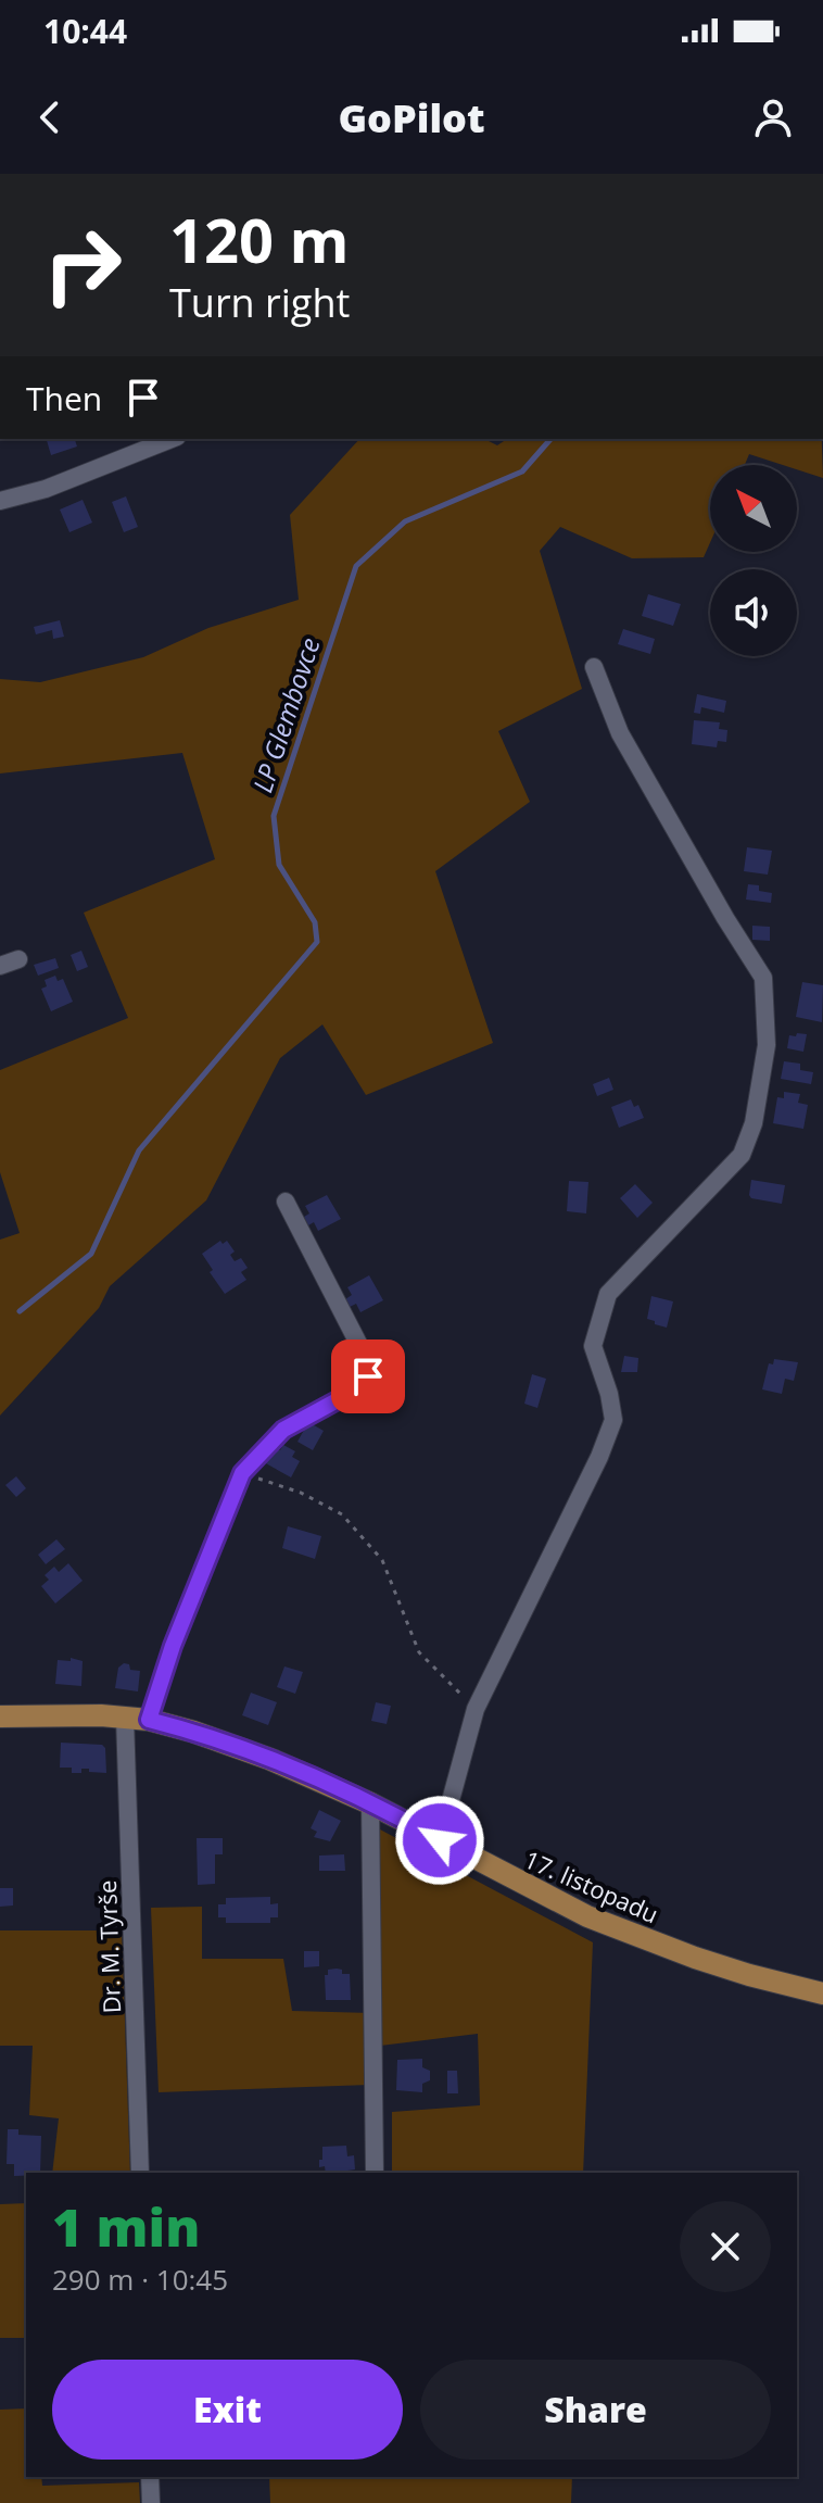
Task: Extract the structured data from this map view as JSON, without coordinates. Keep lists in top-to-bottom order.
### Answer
{
  "streets": {
    "main road": ["17. listopadu"],
    "street": ["Dr. M. Tyrše"]
  },
  "crossings": [
    ["17. listopadu", "Dr. M. Tyrše"]
  ],
  "water": ["LP Glembovce"],
  "north": "top left",
  "page": {
    "status": "10:44",
    "header": "GoPilot",
    "turn": ["120 m", "Turn right"],
    "then": "Then",
    "heading": ["1 min", "290 m · 10:45"],
    "buttons": ["Exit", "Share"]
  }
}
